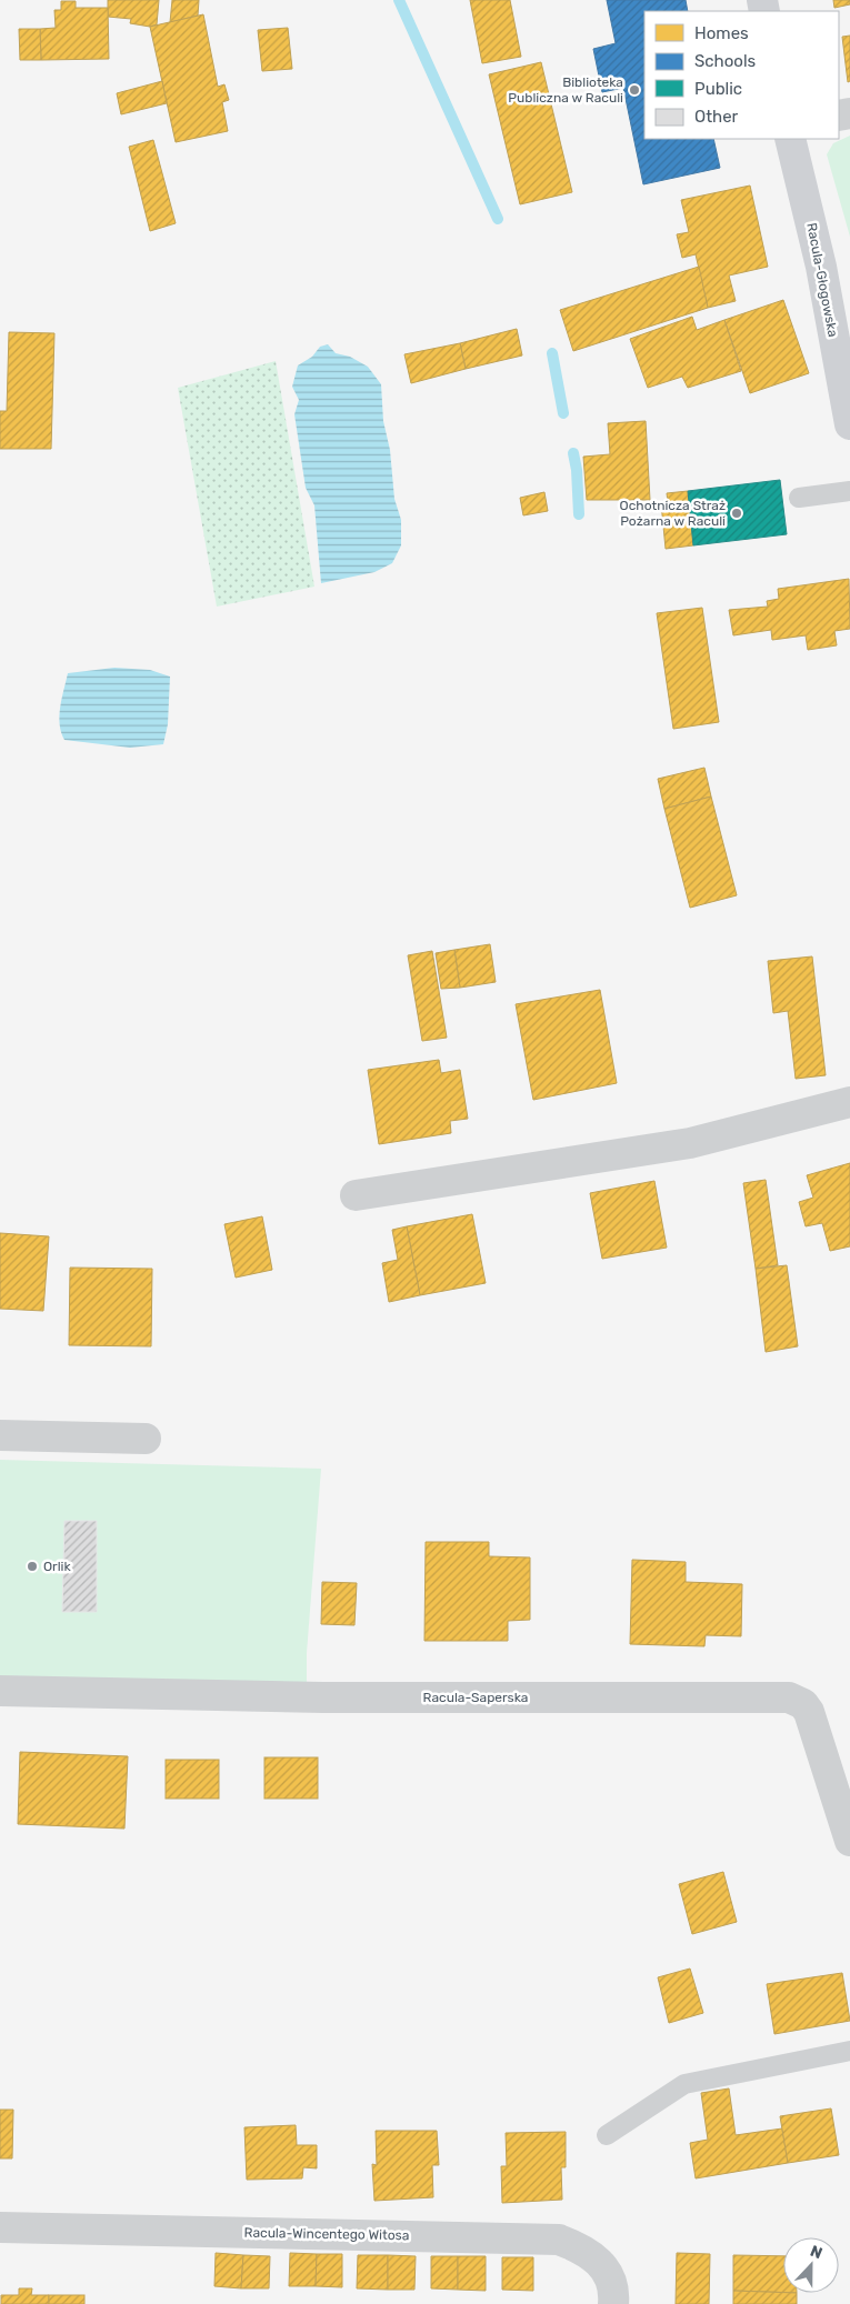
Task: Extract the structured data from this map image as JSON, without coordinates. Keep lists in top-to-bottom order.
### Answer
{
  "streets": {
    "street": ["Racula-Głogowska", "Racula-Saperska", "Racula-Wincentego Witosa"]
  },
  "places": ["Biblioteka Publiczna w Raculi", "Ochotnicza Straż Pożarna w Raculi", "Orlik"],
  "legend": [
    "Homes",
    "Schools",
    "Public",
    "Other"
  ],
  "north": "top"
}
